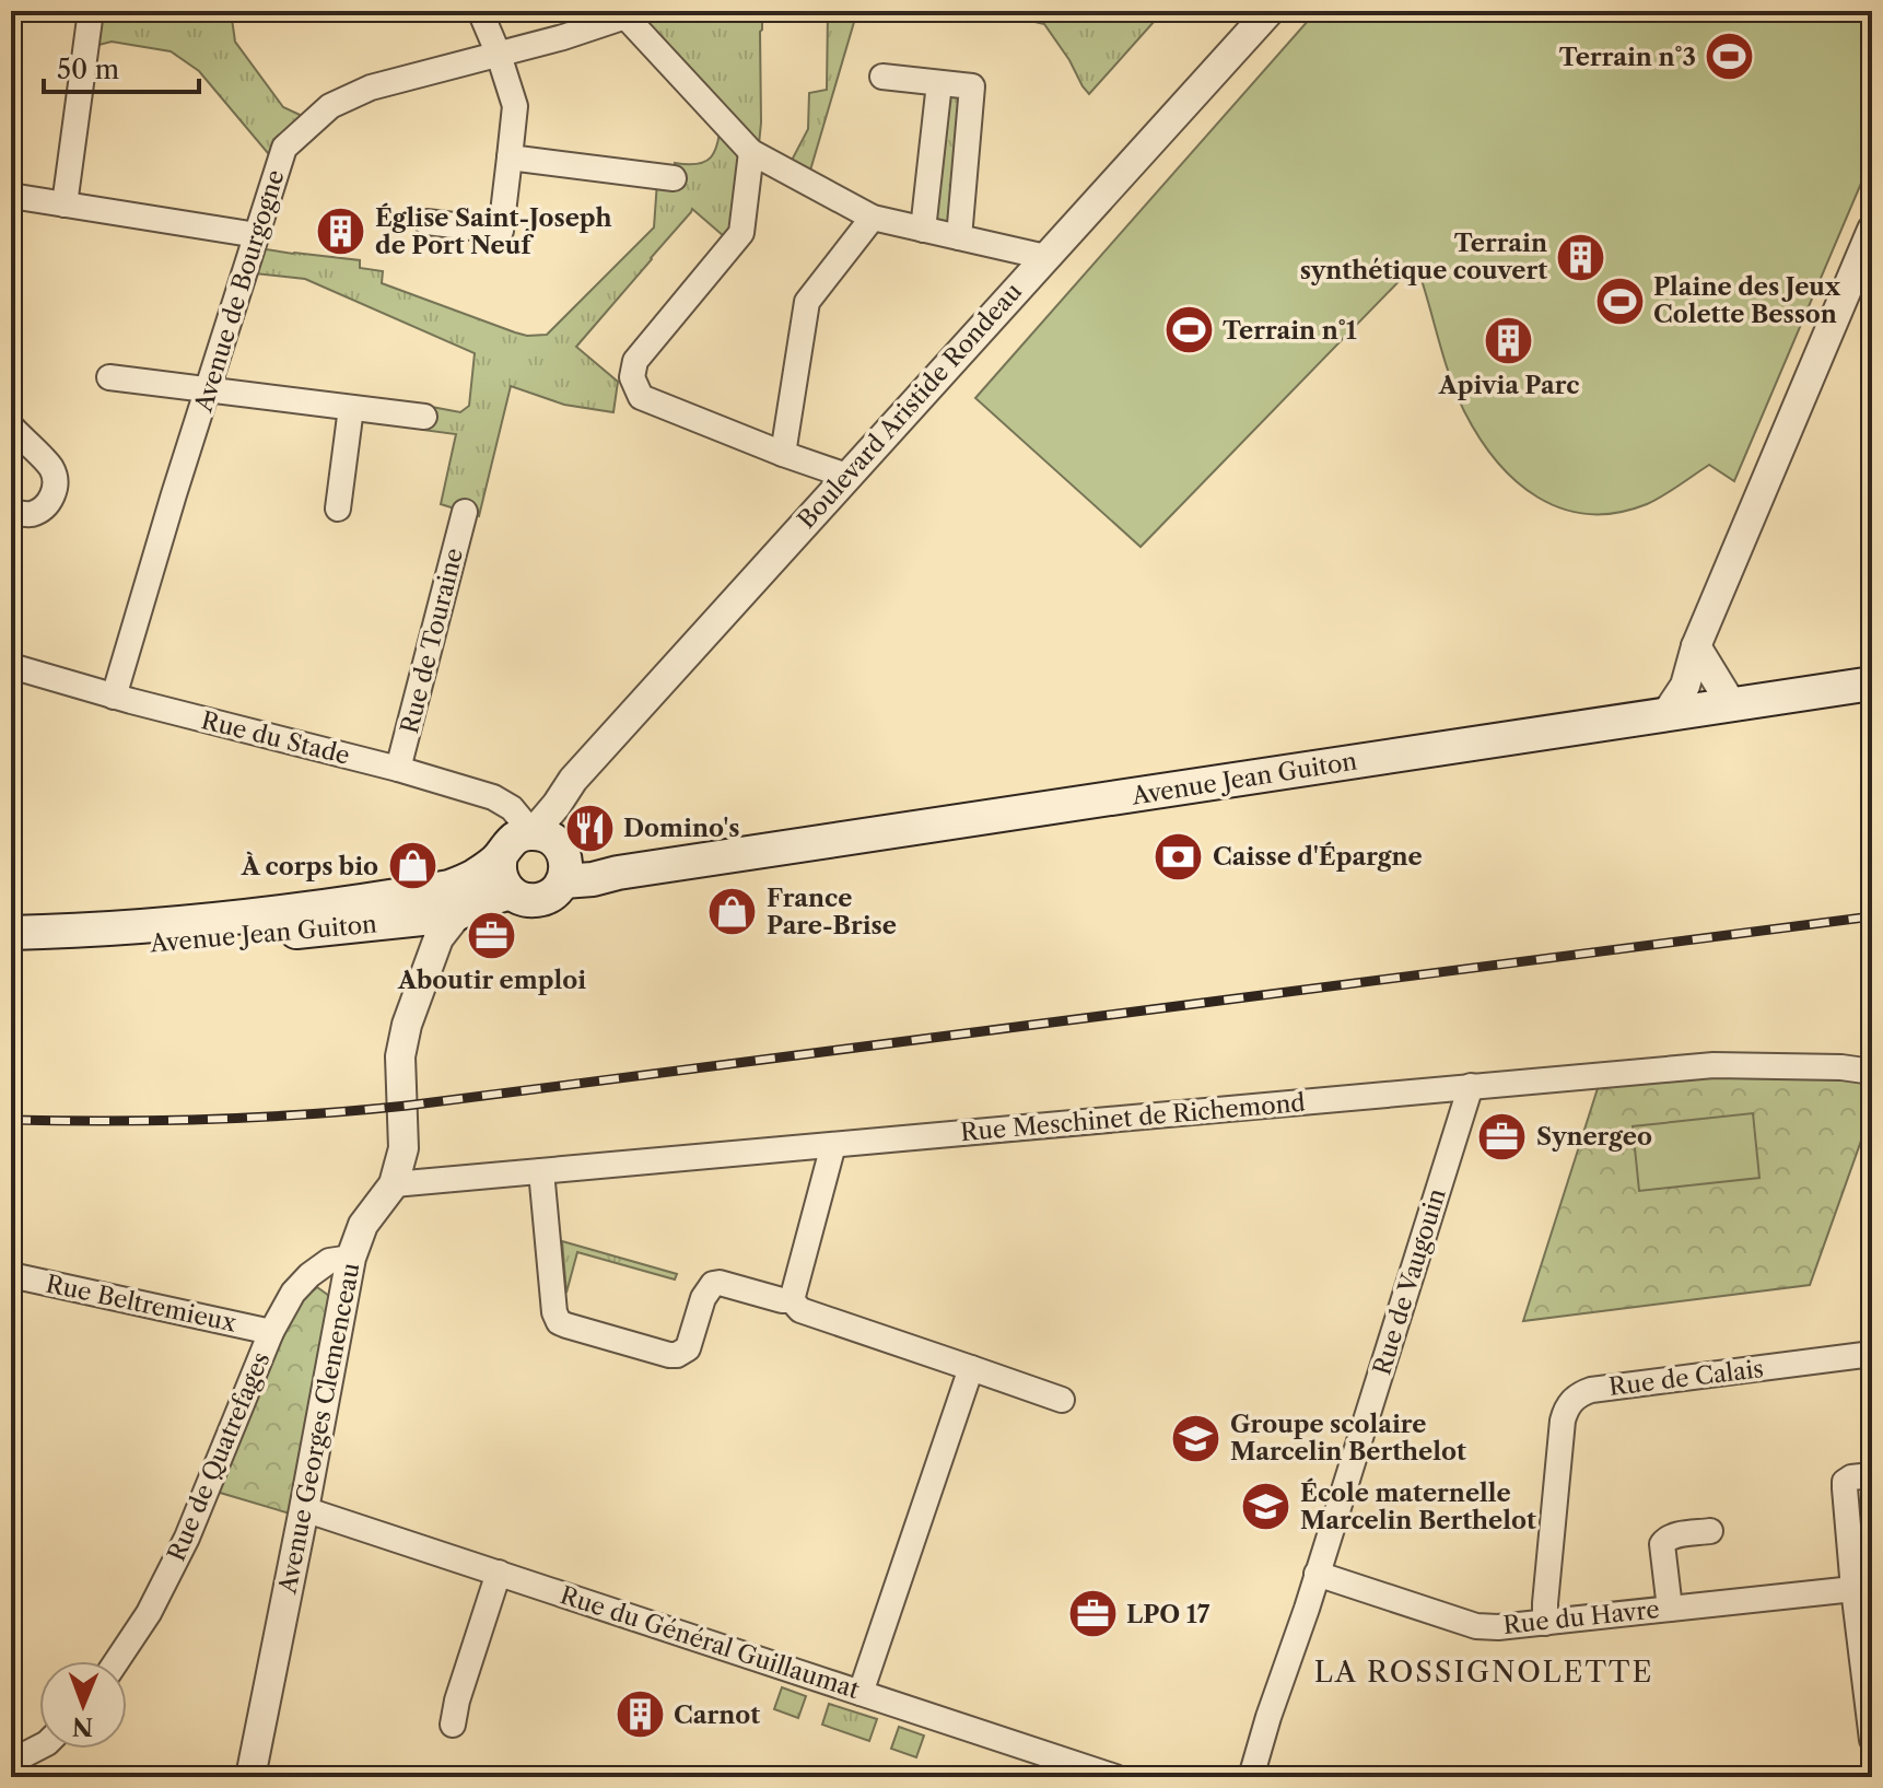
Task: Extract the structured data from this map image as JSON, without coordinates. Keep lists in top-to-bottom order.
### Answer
{
  "streets": {
    "main road": ["Avenue Jean Guiton"],
    "street": [
      "Avenue de Bourgogne",
      "Boulevard Aristide Rondeau",
      "Rue de Touraine",
      "Rue du Stade",
      "Rue Meschinet de Richemond",
      "Rue de Vaugouin",
      "Rue Beltremieux",
      "Rue de Calais",
      "Avenue Georges Clemenceau",
      "Rue de Quatrefages",
      "Rue du Havre",
      "Rue du Général Guillaumat"
    ]
  },
  "crossings": [
    ["Avenue de Bourgogne", "Rue du Stade"],
    ["Boulevard Aristide Rondeau", "Rue du Stade"],
    ["Boulevard Aristide Rondeau", "Avenue Jean Guiton"],
    ["Rue de Touraine", "Rue du Stade"],
    ["Rue du Stade", "Avenue Jean Guiton"],
    ["Avenue Jean Guiton", "Avenue Georges Clemenceau"],
    ["Rue Meschinet de Richemond", "Rue de Vaugouin"],
    ["Rue Meschinet de Richemond", "Avenue Georges Clemenceau"],
    ["Rue de Vaugouin", "Rue du Havre"],
    ["Rue Beltremieux", "Rue de Quatrefages"],
    ["Rue de Calais", "Rue du Havre"],
    ["Avenue Georges Clemenceau", "Rue de Quatrefages"],
    ["Avenue Georges Clemenceau", "Rue du Général Guillaumat"]
  ],
  "districts": ["LA ROSSIGNOLETTE"],
  "places": {
    "sports": ["Terrain n°3", "Plaine des Jeux Colette Besson", "Terrain n°1"],
    "building": [
      "Église Saint-Joseph de Port Neuf",
      "Terrain synthétique couvert",
      "Apivia Parc",
      "Carnot"
    ],
    "restaurant": ["Domino's"],
    "bank": ["Caisse d'Épargne"],
    "shop": ["À corps bio", "France Pare-Brise"],
    "office": ["Aboutir emploi", "Synergeo", "LPO 17"],
    "school or university": ["Groupe scolaire Marcelin Berthelot", "École maternelle Marcelin Berthelot"]
  },
  "scale_bar": "50 m",
  "north": "bottom"
}
